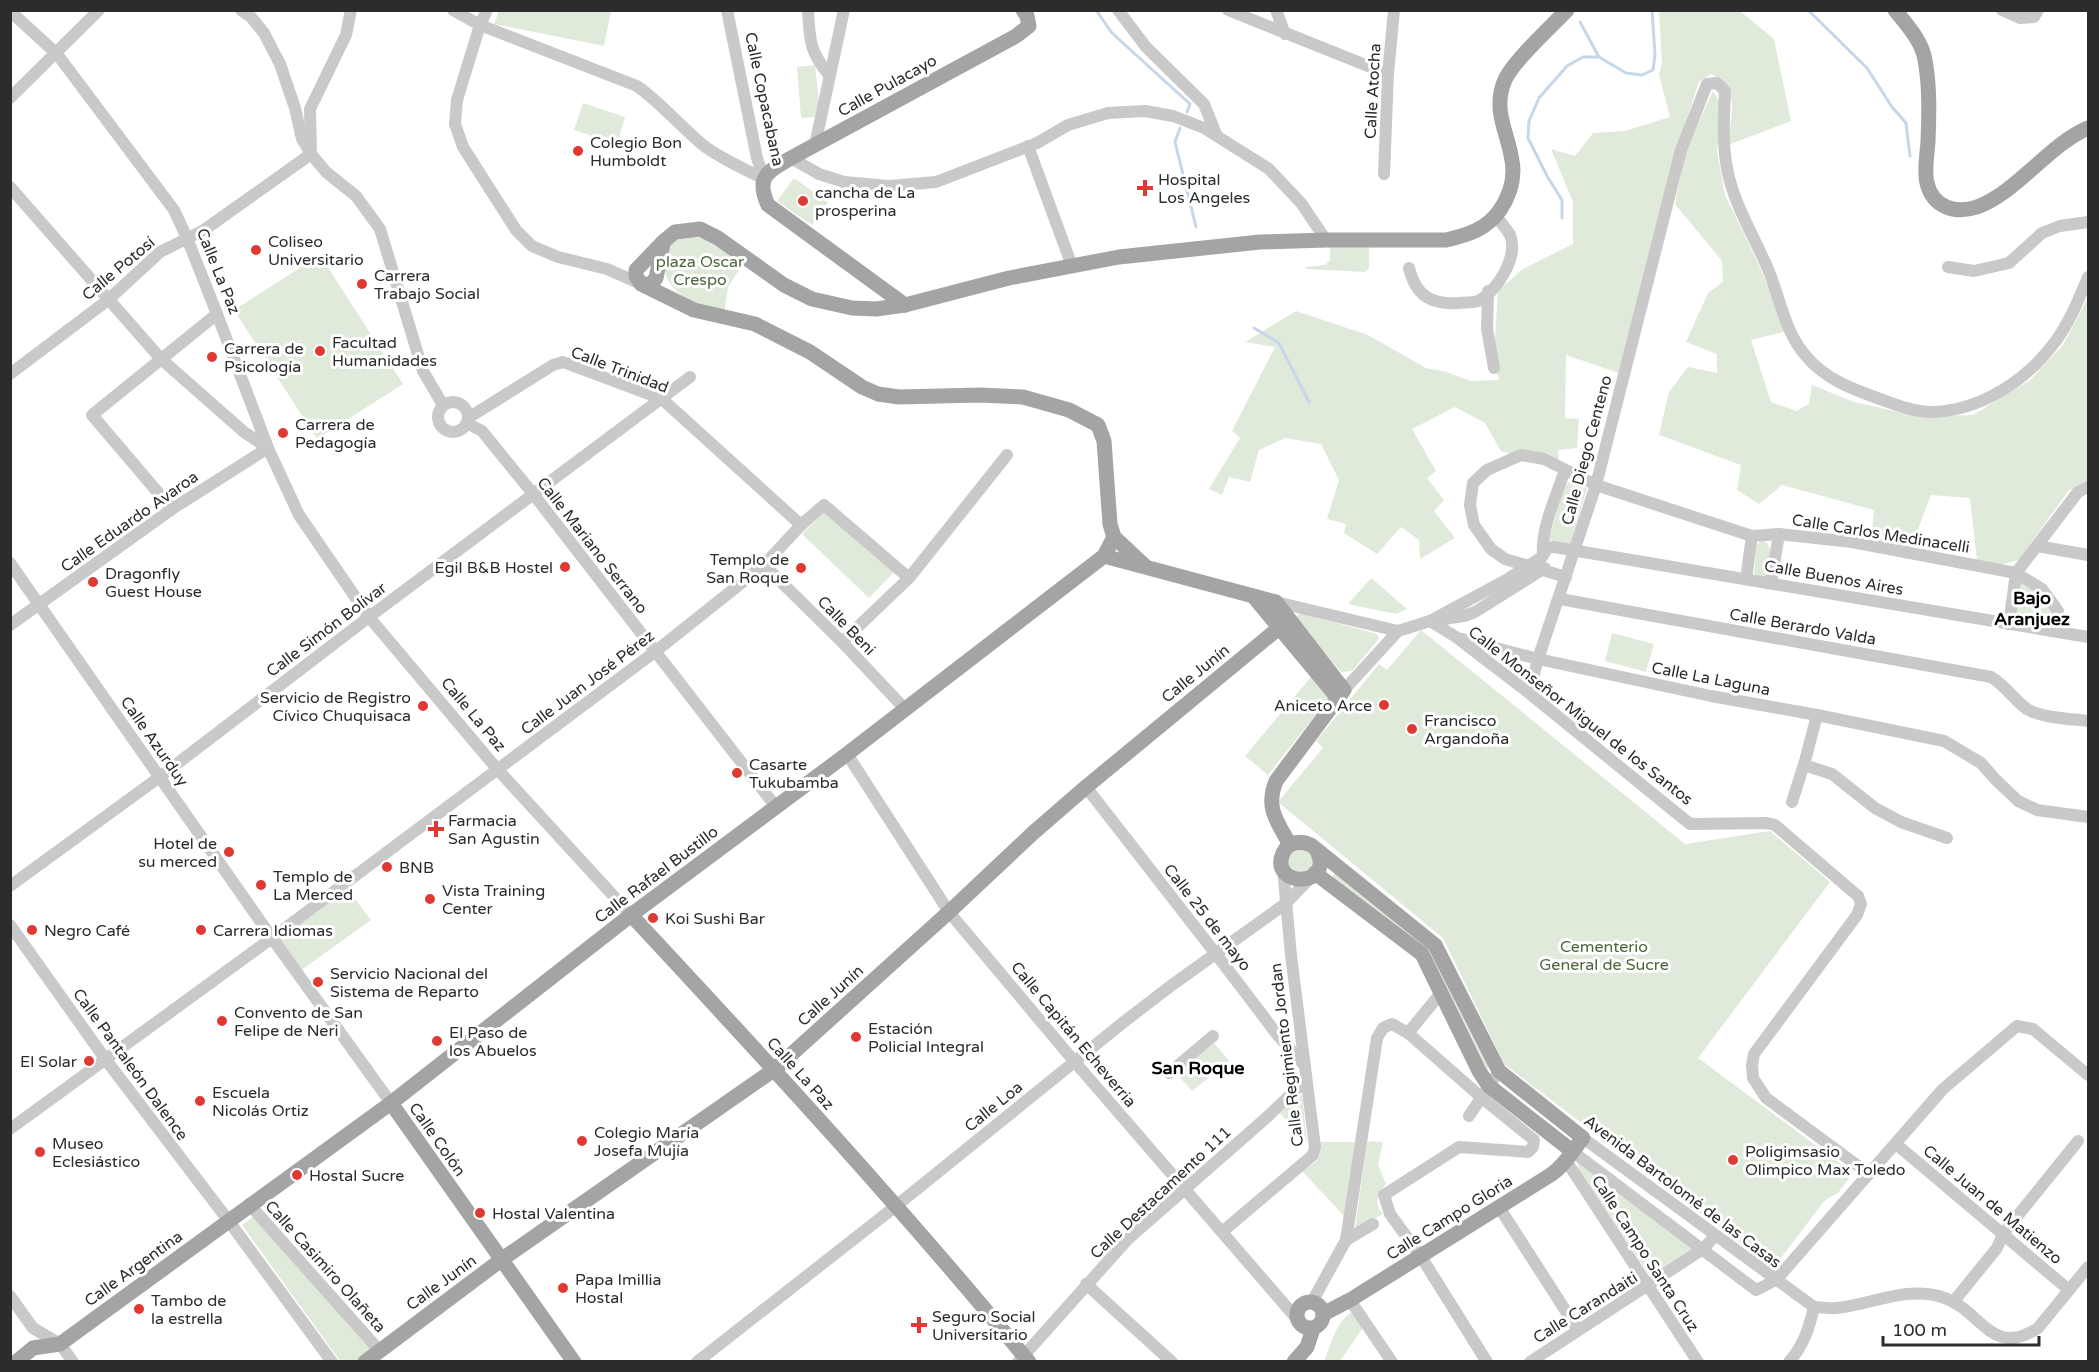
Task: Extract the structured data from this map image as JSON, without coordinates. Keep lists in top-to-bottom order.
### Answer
{
  "streets": {
    "main road": [
      "Calle Pulacayo",
      "Calle Copacabana",
      "Calle La Paz",
      "Calle Junín",
      "Calle Rafael Bustillo",
      "Calle Colón",
      "Avenida Bartolomé de las Casas",
      "Calle Campo Gloria",
      "Calle Argentina"
    ],
    "street": [
      "Calle Atocha",
      "Calle Potosí",
      "Calle Trinidad",
      "Calle Diego Centeno",
      "Calle Eduardo Avaroa",
      "Calle Carlos Medinacelli",
      "Calle Mariano Serrano",
      "Calle Buenos Aires",
      "Calle Beni",
      "Calle Berardo Valda",
      "Calle Simón Bolívar",
      "Calle La Laguna",
      "Calle Juan José Pérez",
      "Calle Monseñor Miguel de los Santos",
      "Calle Azurduy",
      "Calle 25 de mayo",
      "Calle Capitán Echeverria",
      "Calle Regimiento Jordan",
      "Calle Pantaleón Dalence",
      "Calle Loa",
      "Calle Destacamento 111",
      "Calle Juan de Matienzo",
      "Calle Campo Santa Cruz",
      "Calle Casimiro Olañeta",
      "Calle Carandaiti"
    ]
  },
  "crossings": [
    ["Calle Pulacayo", "Calle Copacabana"],
    ["Calle Potosí", "Calle La Paz"],
    ["Calle La Paz", "Calle Eduardo Avaroa"],
    ["Calle La Paz", "Calle Simón Bolívar"],
    ["Calle La Paz", "Calle Junín"],
    ["Calle La Paz", "Calle Juan José Pérez"],
    ["Calle La Paz", "Calle Rafael Bustillo"],
    ["Calle La Paz", "Calle Loa"],
    ["Calle La Paz", "Calle Destacamento 111"],
    ["Calle Trinidad", "Calle Mariano Serrano"],
    ["Calle Trinidad", "Calle Simón Bolívar"],
    ["Calle Trinidad", "Calle Juan José Pérez"],
    ["Calle Diego Centeno", "Calle Carlos Medinacelli"],
    ["Calle Diego Centeno", "Calle Buenos Aires"],
    ["Calle Diego Centeno", "Calle Berardo Valda"],
    ["Calle Diego Centeno", "Calle La Laguna"],
    ["Calle Diego Centeno", "Calle Monseñor Miguel de los Santos"],
    ["Calle Eduardo Avaroa", "Calle Azurduy"],
    ["Calle Carlos Medinacelli", "Calle Buenos Aires"],
    ["Calle Mariano Serrano", "Calle Simón Bolívar"],
    ["Calle Mariano Serrano", "Calle Juan José Pérez"],
    ["Calle Mariano Serrano", "Calle Rafael Bustillo"],
    ["Calle Beni", "Calle Juan José Pérez"],
    ["Calle Beni", "Calle Rafael Bustillo"],
    ["Calle Simón Bolívar", "Calle Azurduy"],
    ["Calle Junín", "Calle 25 de mayo"],
    ["Calle Junín", "Calle Capitán Echeverria"],
    ["Calle Junín", "Calle Colón"],
    ["Calle Junín", "Calle Casimiro Olañeta"],
    ["Calle La Laguna", "Calle Monseñor Miguel de los Santos"],
    ["Calle Juan José Pérez", "Calle Azurduy"],
    ["Calle Juan José Pérez", "Calle Pantaleón Dalence"],
    ["Calle Juan José Pérez", "Calle Colón"],
    ["Calle Azurduy", "Calle Colón"],
    ["Calle Rafael Bustillo", "Calle Capitán Echeverria"],
    ["Calle Rafael Bustillo", "Calle Pantaleón Dalence"],
    ["Calle Rafael Bustillo", "Calle Colón"],
    ["Calle Rafael Bustillo", "Calle Casimiro Olañeta"],
    ["Calle Rafael Bustillo", "Calle Argentina"],
    ["Calle 25 de mayo", "Calle Regimiento Jordan"],
    ["Calle 25 de mayo", "Calle Loa"],
    ["Calle Capitán Echeverria", "Calle Regimiento Jordan"],
    ["Calle Capitán Echeverria", "Calle Loa"],
    ["Calle Capitán Echeverria", "Calle Destacamento 111"],
    ["Calle Capitán Echeverria", "Calle Campo Gloria"],
    ["Calle Regimiento Jordan", "Calle Loa"],
    ["Calle Regimiento Jordan", "Avenida Bartolomé de las Casas"],
    ["Calle Regimiento Jordan", "Calle Destacamento 111"],
    ["Calle Pantaleón Dalence", "Calle Argentina"],
    ["Calle Loa", "Avenida Bartolomé de las Casas"],
    ["Avenida Bartolomé de las Casas", "Calle Campo Gloria"],
    ["Avenida Bartolomé de las Casas", "Calle Campo Santa Cruz"],
    ["Avenida Bartolomé de las Casas", "Calle Carandaiti"],
    ["Calle Campo Gloria", "Calle Campo Santa Cruz"],
    ["Calle Campo Santa Cruz", "Calle Carandaiti"]
  ],
  "districts": ["Bajo Aranjuez", "San Roque"],
  "parks": ["plaza Oscar Crespo", "Cementerio General de Sucre"],
  "places": {
    "other": [
      "Colegio Bon Humboldt",
      "cancha de La prosperina",
      "Coliseo Universitario",
      "Carrera Trabajo Social",
      "Facultad Humanidades",
      "Carrera de Psicología",
      "Carrera de Pedagogía",
      "Egil B&B Hostel",
      "Templo de San Roque",
      "Dragonfly Guest House",
      "Aniceto Arce",
      "Servicio de Registro Cívico Chuquisaca",
      "Francisco Argandoña",
      "Casarte Tukubamba",
      "Hotel de su merced",
      "BNB",
      "Templo de La Merced",
      "Vista Training Center",
      "Koi Sushi Bar",
      "Negro Café",
      "Carrera Idiomas",
      "Servicio Nacional del Sistema de Reparto",
      "Convento de San Felipe de Neri",
      "Estación Policial Integral",
      "El Paso de los Abuelos",
      "El Solar",
      "Escuela Nicolás Ortiz",
      "Colegio María Josefa Mujía",
      "Museo Eclesiástico",
      "Poligimsasio Olimpico Max Toledo",
      "Hostal Sucre",
      "Hostal Valentina",
      "Papa Imillia Hostal",
      "Tambo de la estrella"
    ],
    "health": ["Hospital Los Angeles", "Farmacia San Agustin", "Seguro Social Universitario"]
  },
  "scale_bar": "100 m"
}
